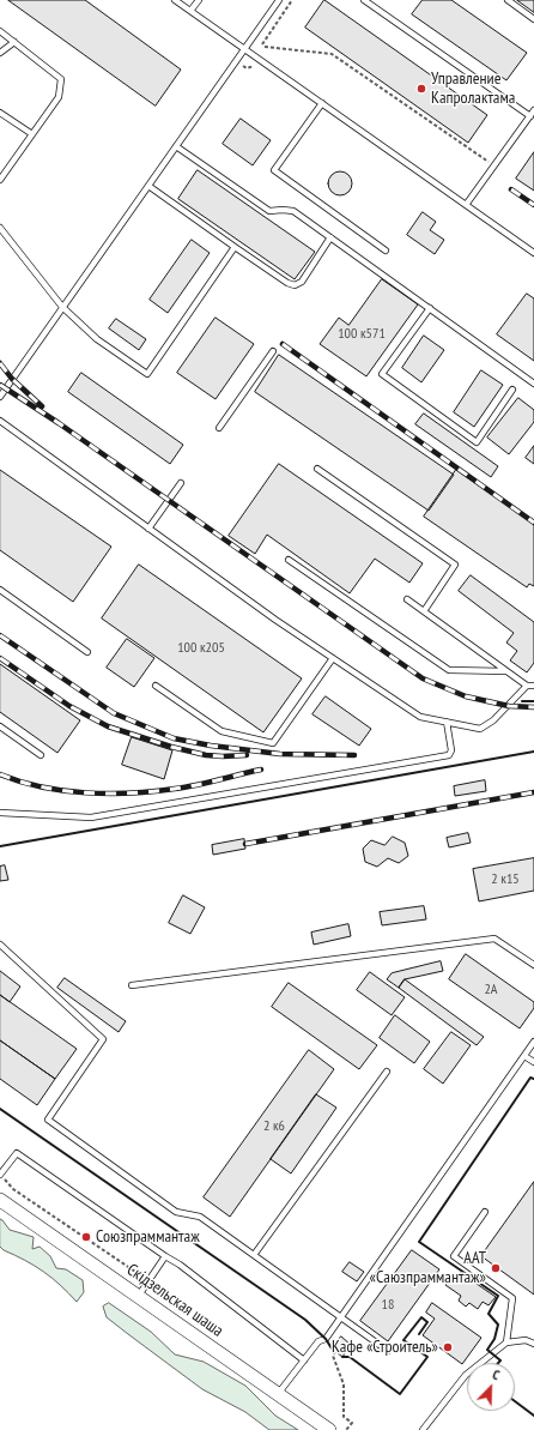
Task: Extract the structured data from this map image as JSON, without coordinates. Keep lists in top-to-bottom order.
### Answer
{
  "streets": {
    "street": ["Скідзельская шаша"]
  },
  "places": [
    "Управление Капролактама",
    "Союзпраммантаж",
    "ААТ «Саюзпраммантаж»",
    "Кафе «Строитель»"
  ],
  "house_numbers": [
    "100 к571",
    "100 к205",
    "2 к15",
    "2А",
    "2 к6",
    "18"
  ],
  "north": "top right"
}
